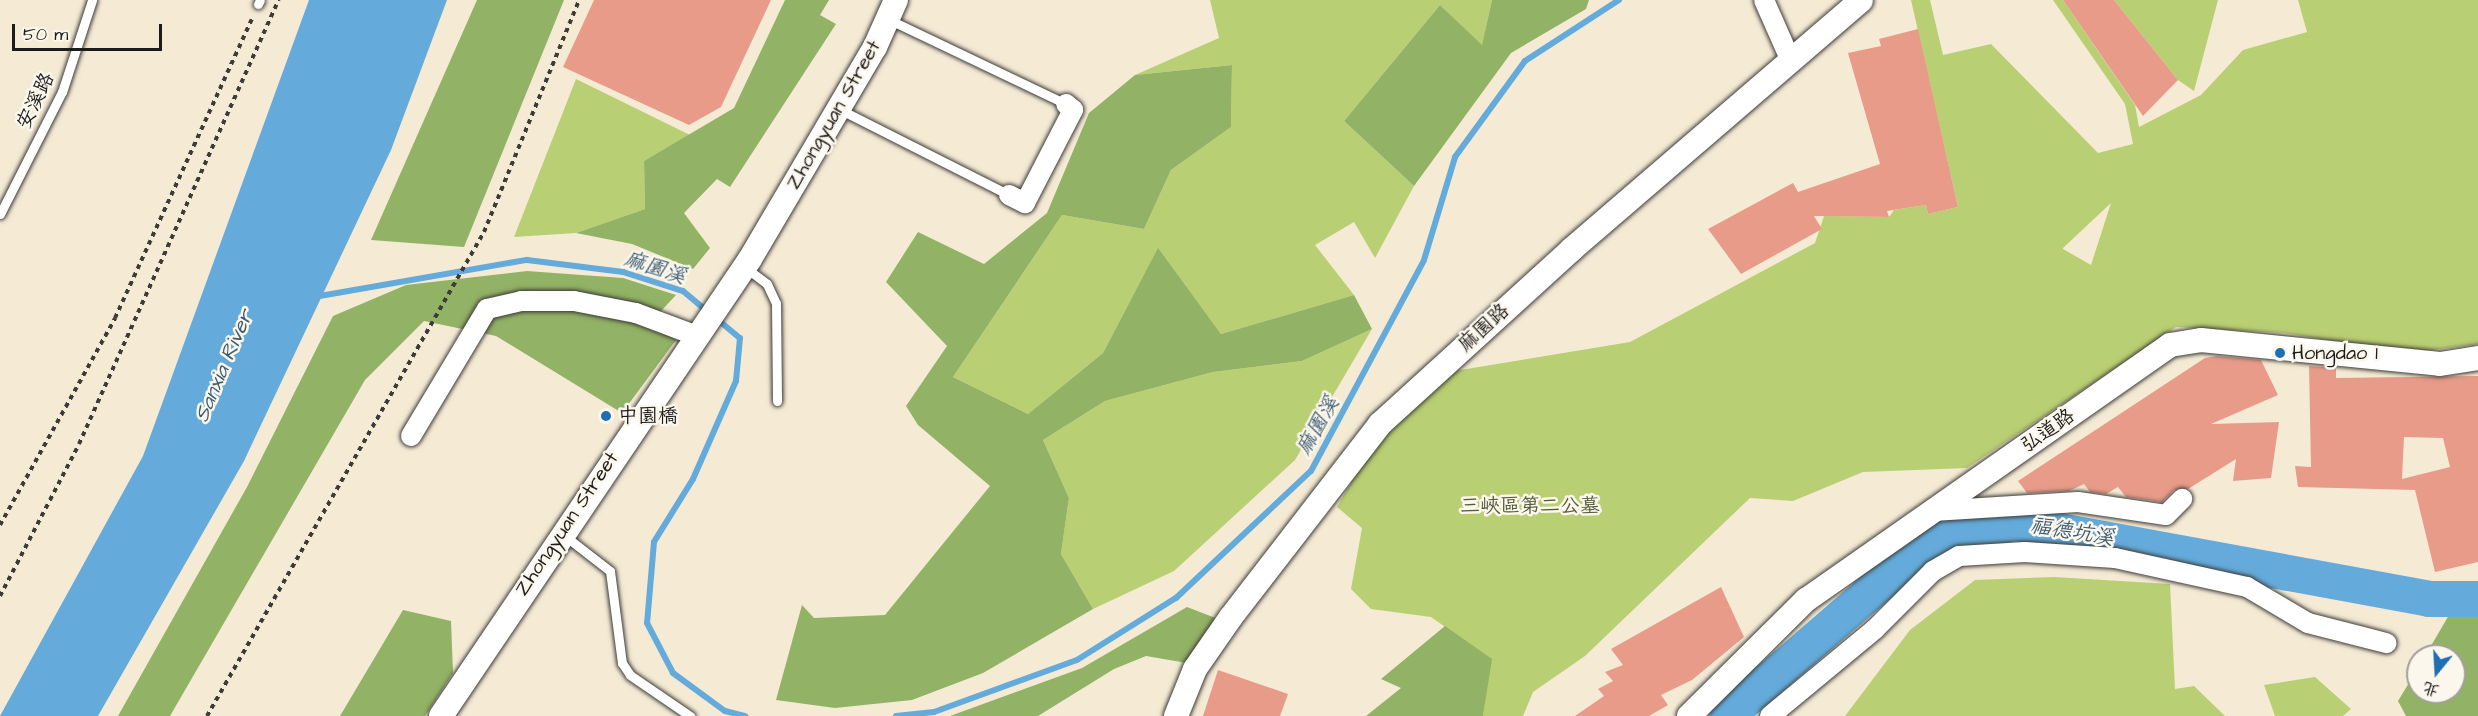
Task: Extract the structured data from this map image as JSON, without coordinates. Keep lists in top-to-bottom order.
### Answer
{
  "streets": {
    "street": ["Zhongyuan Street", "麻園路", "弘道路"],
    "lane": ["安溪路"]
  },
  "water": ["麻園溪", "Sanxia River", "福德坑溪"],
  "parks": ["三峽區第二公墓"],
  "places": ["Hongdao 1", "中園橋"],
  "scale_bar": "50 m",
  "north": "bottom"
}
